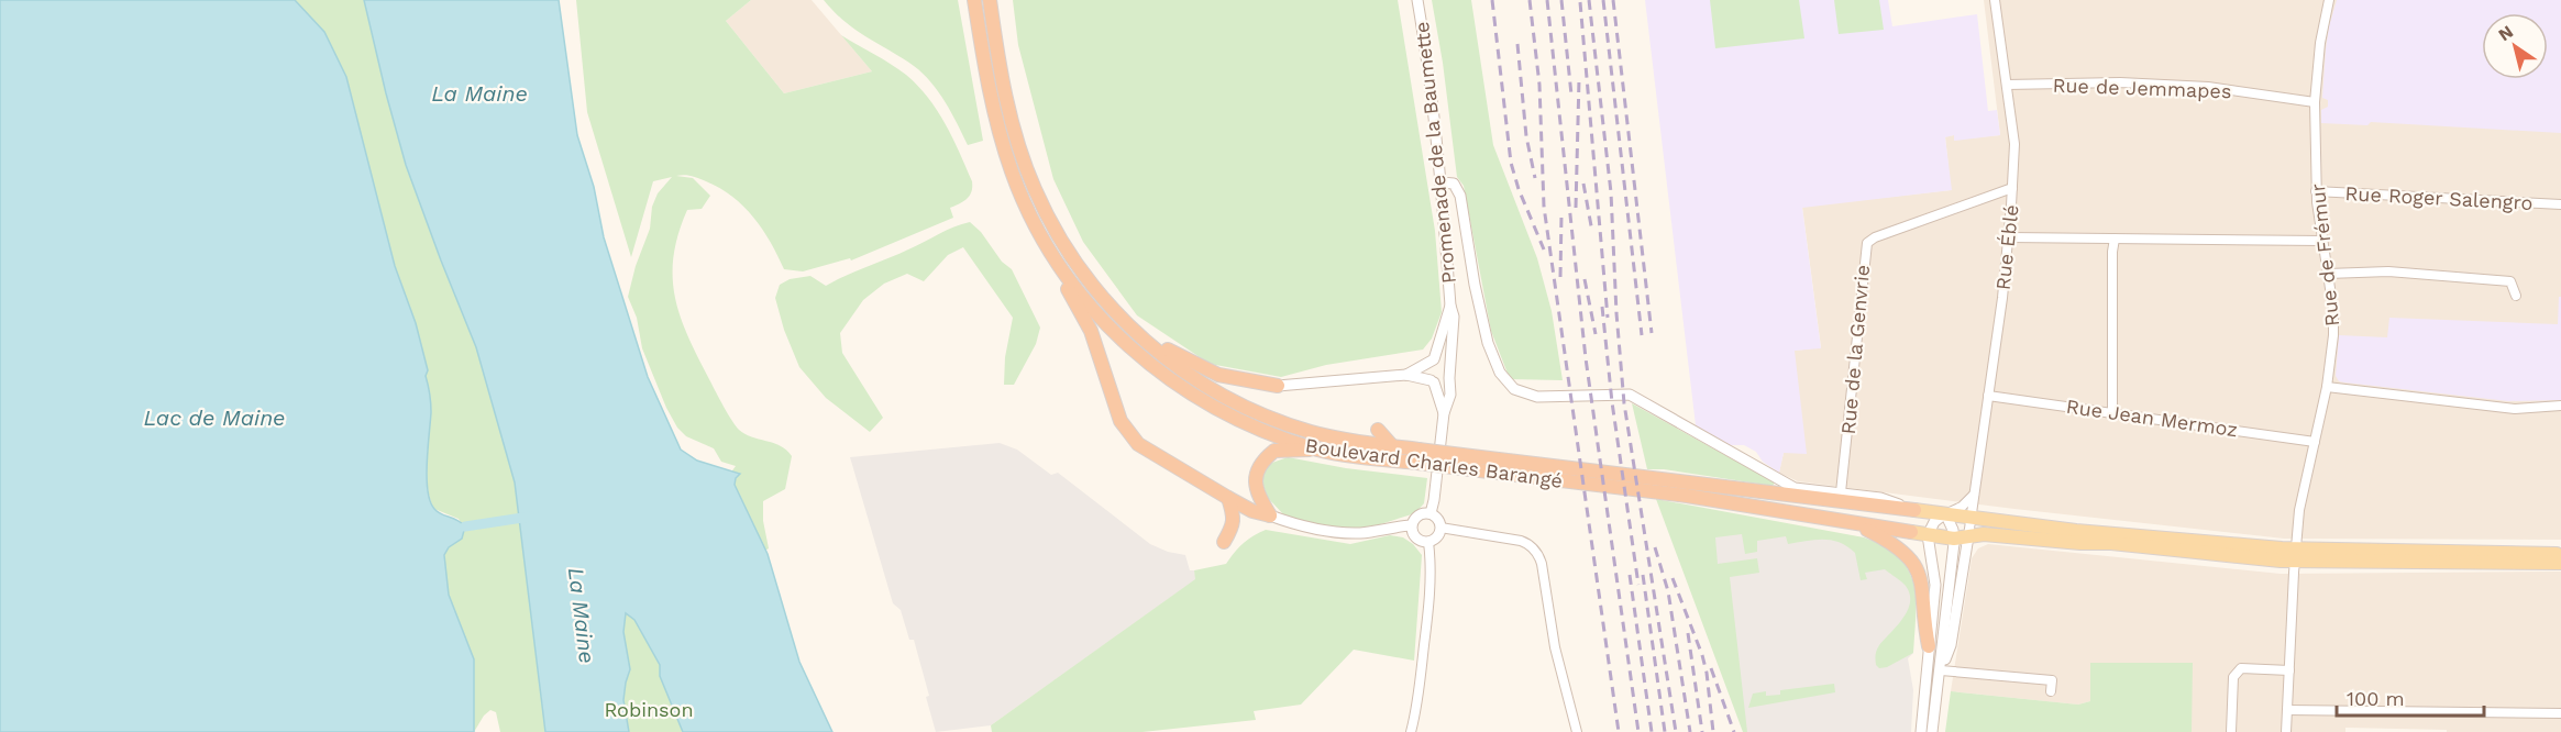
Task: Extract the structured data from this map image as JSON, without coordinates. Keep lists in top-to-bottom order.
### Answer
{
  "streets": {
    "highway": ["Boulevard Charles Barangé"],
    "street": [
      "Rue de Jemmapes",
      "Promenade de la Baumette",
      "Rue Roger Salengro",
      "Rue Éblé",
      "Rue de Frémur",
      "Rue de la Genvrie",
      "Rue Jean Mermoz"
    ]
  },
  "crossings": [
    ["Rue de Jemmapes", "Rue Éblé"],
    ["Rue de Jemmapes", "Rue de Frémur"],
    ["Promenade de la Baumette", "Boulevard Charles Barangé"],
    ["Rue Roger Salengro", "Rue de Frémur"],
    ["Rue Éblé", "Rue de la Genvrie"],
    ["Rue Éblé", "Rue Jean Mermoz"],
    ["Rue Éblé", "Boulevard Charles Barangé"],
    ["Rue de Frémur", "Rue Jean Mermoz"],
    ["Rue de Frémur", "Boulevard Charles Barangé"],
    ["Rue de la Genvrie", "Boulevard Charles Barangé"]
  ],
  "water": ["La Maine", "Lac de Maine"],
  "parks": ["Robinson"],
  "scale_bar": "100 m",
  "north": "top left"
}
